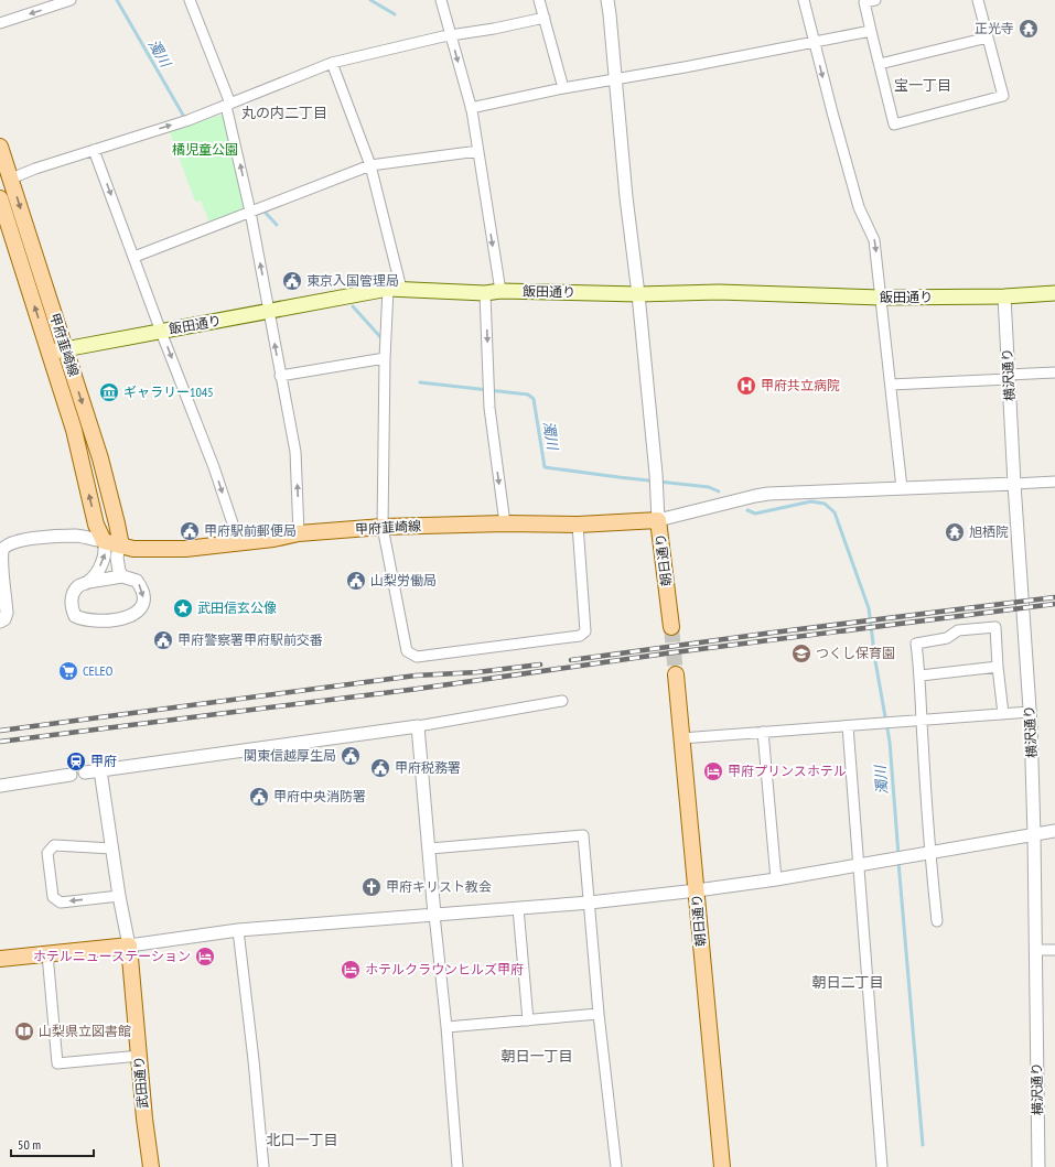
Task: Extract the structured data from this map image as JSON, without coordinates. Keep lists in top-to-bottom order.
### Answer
{
  "streets": {
    "main road": [
      "飯田通り",
      "甲府韮崎線",
      "朝日通り",
      "武田通り"
    ],
    "street": ["横沢通り"]
  },
  "crossings": [
    ["飯田通り", "甲府韮崎線"],
    ["飯田通り", "横沢通り"],
    ["甲府韮崎線", "朝日通り"]
  ],
  "districts": [
    "宝一丁目",
    "丸の内二丁目",
    "朝日二丁目",
    "朝日一丁目",
    "北口一丁目"
  ],
  "water": ["濁川"],
  "parks": ["橘児童公園"],
  "places": {
    "temple": ["正光寺", "旭栖院"],
    "public building": [
      "東京入国管理局",
      "甲府駅前郵便局",
      "山梨労働局",
      "甲府警察署甲府駅前交番",
      "関東信越厚生局",
      "甲府税務署",
      "甲府中央消防署"
    ],
    "hospital": ["甲府共立病院"],
    "museum": ["ギャラリー1045"],
    "place": ["武田信玄公像"],
    "school or university": ["つくし保育園"],
    "supermarket": ["CELEO"],
    "station": ["甲府"],
    "hotel": ["甲府プリンスホテル", "ホテルニューステーション", "ホテルクラウンヒルズ甲府"],
    "church": ["甲府キリスト教会"],
    "library": ["山梨県立図書館"]
  },
  "scale_bar": "50 m"
}
